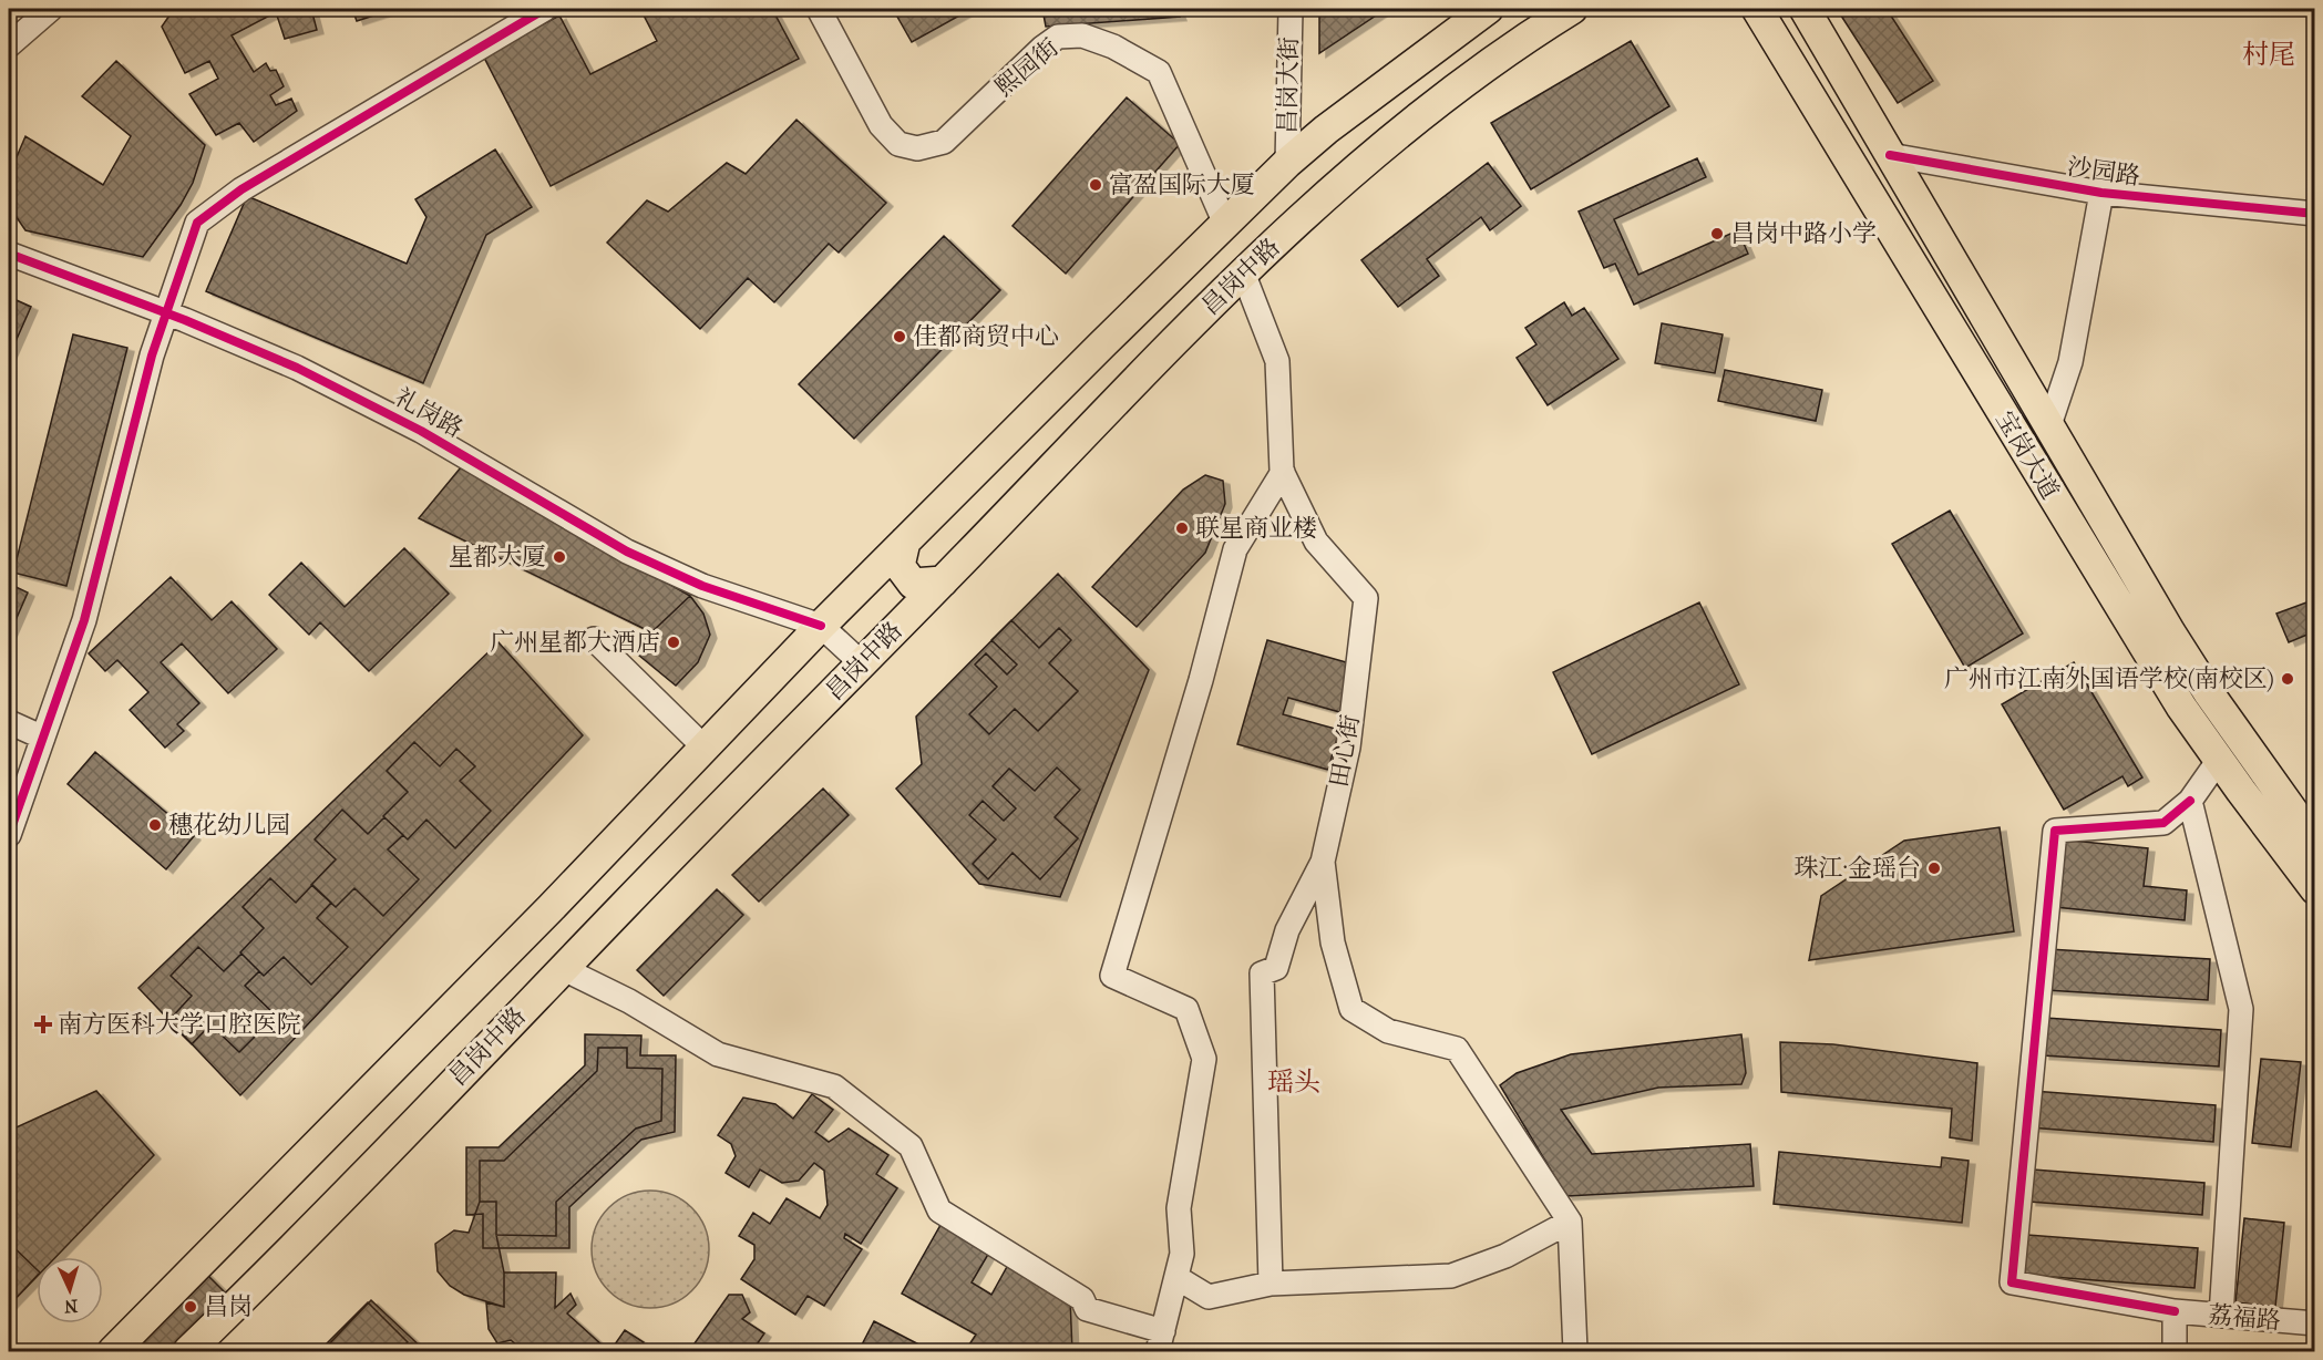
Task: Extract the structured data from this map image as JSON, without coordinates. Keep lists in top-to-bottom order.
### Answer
{
  "streets": {
    "main road": ["昌岗中路", "宝岗大道"],
    "street": [
      "熙园街",
      "昌岗大街",
      "沙园路",
      "礼岗路",
      "田心街",
      "荔福路"
    ]
  },
  "crossings": [
    ["熙园街", "昌岗中路"],
    ["昌岗大街", "昌岗中路"],
    ["沙园路", "宝岗大道"],
    ["昌岗中路", "礼岗路"],
    ["昌岗中路", "田心街"]
  ],
  "districts": ["村尾", "瑶头"],
  "places": {
    "other": [
      "富盈国际大厦",
      "昌岗中路小学",
      "佳都商贸中心",
      "联星商业楼",
      "星都大厦",
      "广州星都大酒店",
      "广州市江南外国语学校(南校区)",
      "穗花幼儿园",
      "珠江·金瑶台",
      "昌岗"
    ],
    "health": ["南方医科大学口腔医院"]
  },
  "north": "bottom"
}
